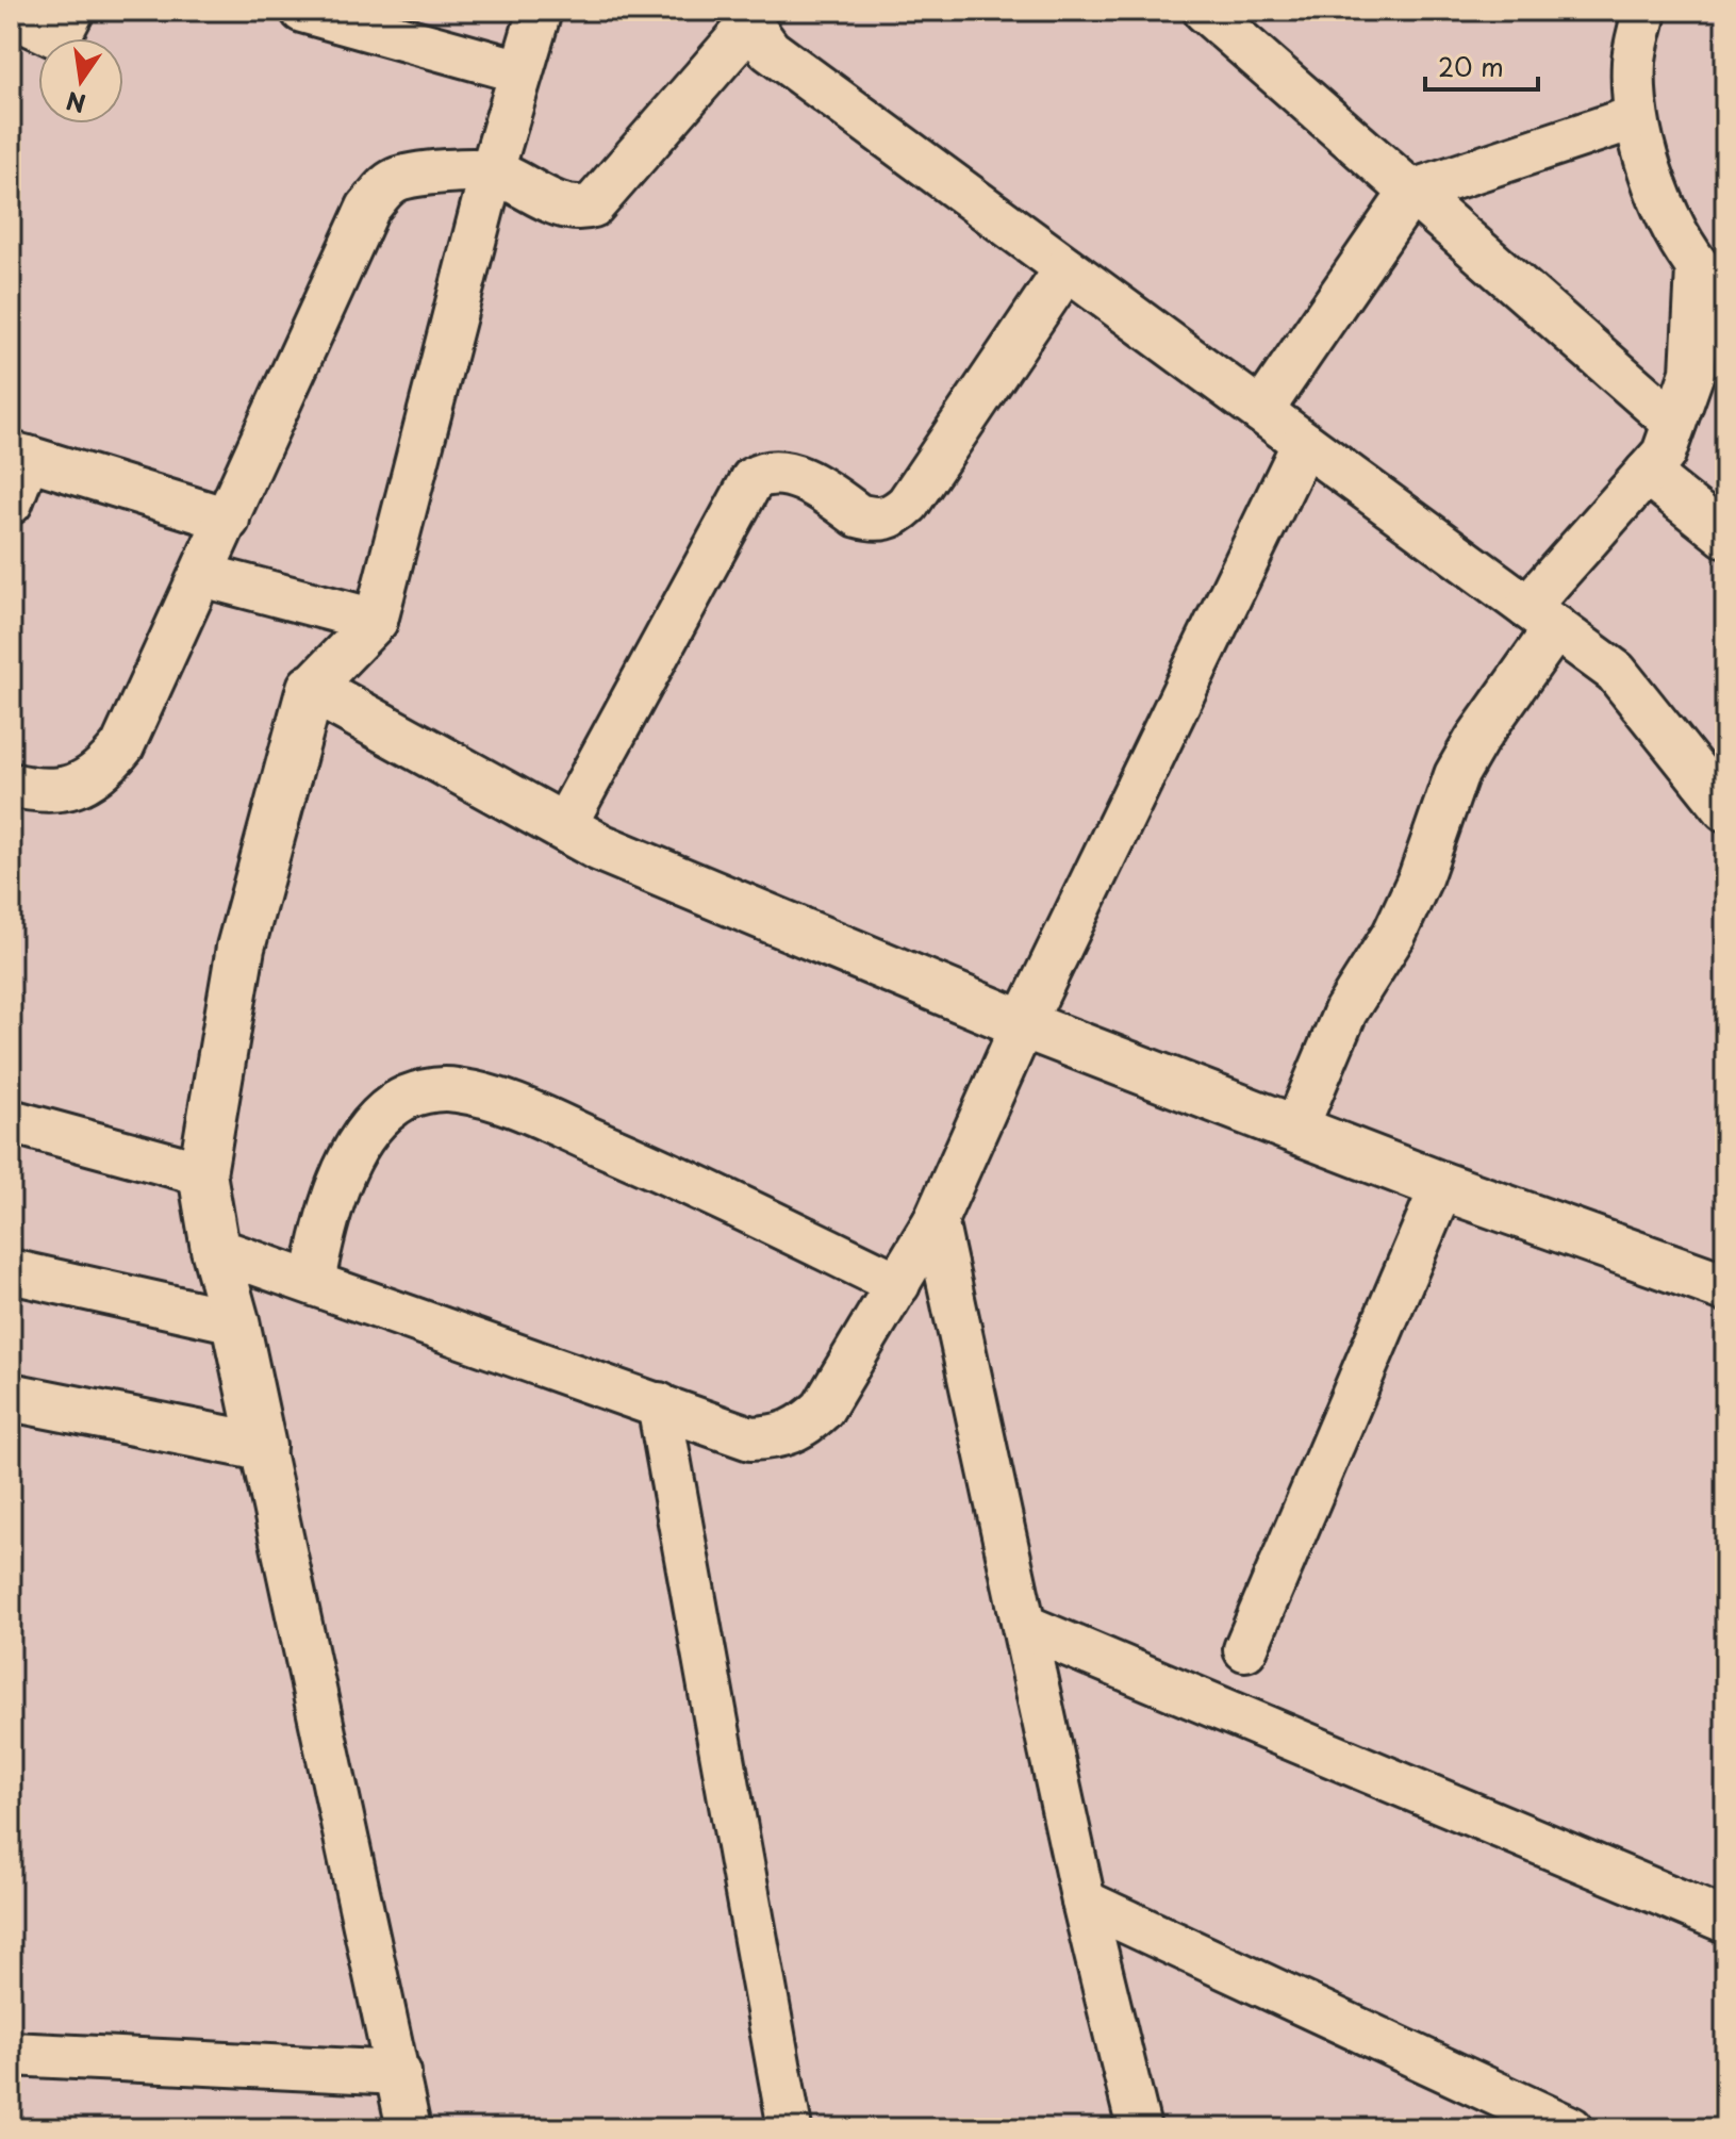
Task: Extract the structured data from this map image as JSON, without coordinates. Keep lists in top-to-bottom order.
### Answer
{
  "scale_bar": "20 m",
  "north": "bottom"
}
